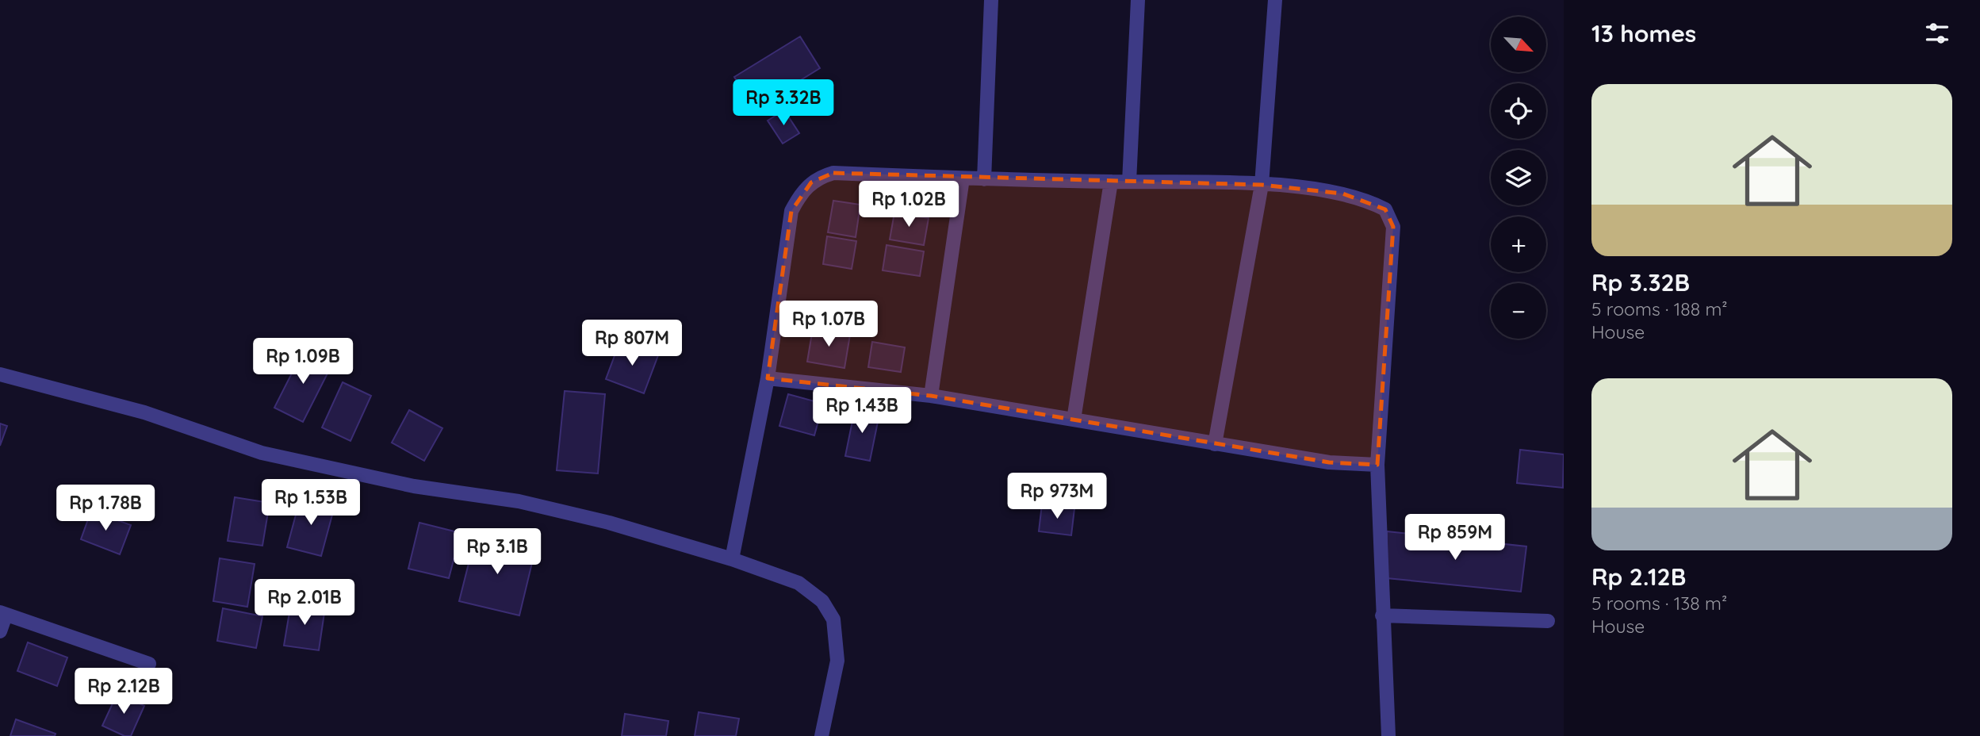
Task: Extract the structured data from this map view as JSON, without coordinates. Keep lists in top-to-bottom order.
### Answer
{
  "north": "bottom right",
  "page": {
    "heading": "13 homes",
    "map_buttons": ["+", "−"],
    "list": [
      {
        "name": "Rp 3.32B",
        "note": "5 rooms · 188 m² · House"
      },
      {
        "name": "Rp 2.12B",
        "note": "5 rooms · 138 m² · House"
      }
    ],
    "price": [
      "Rp 3.32B",
      "Rp 1.02B",
      "Rp 1.07B",
      "Rp 807M",
      "Rp 1.09B",
      "Rp 1.43B",
      "Rp 973M",
      "Rp 1.53B",
      "Rp 1.78B",
      "Rp 859M",
      "Rp 3.1B",
      "Rp 2.01B",
      "Rp 2.12B"
    ]
  }
}
